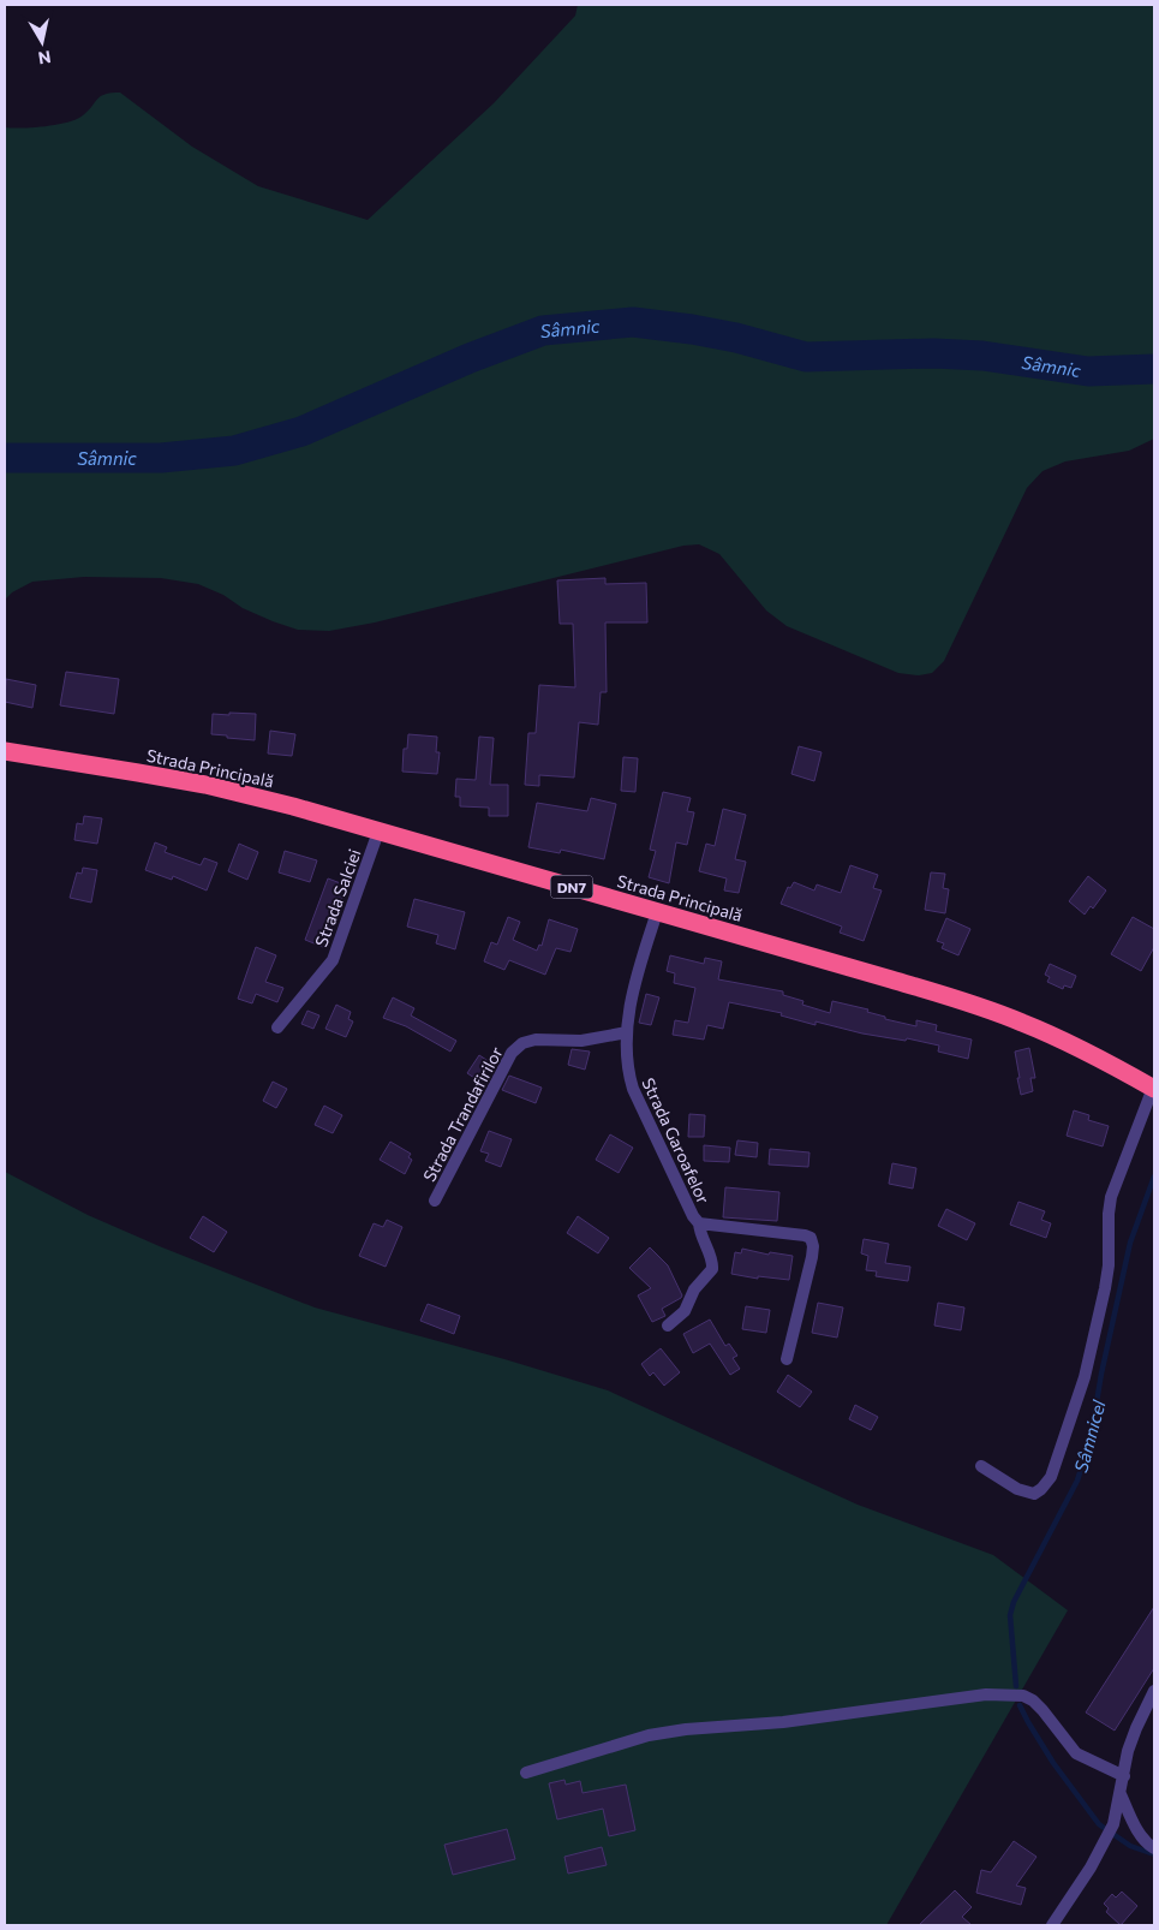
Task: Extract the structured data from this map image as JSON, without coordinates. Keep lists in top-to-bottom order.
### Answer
{
  "streets": {
    "highway": ["Strada Principală", "DN7"],
    "street": ["Strada Salciei", "Strada Trandafirilor", "Strada Garoafelor"]
  },
  "crossings": [
    ["Strada Principală", "Strada Salciei"],
    ["Strada Principală", "Strada Garoafelor"],
    ["Strada Trandafirilor", "Strada Garoafelor"]
  ],
  "water": ["Sâmnic", "Sâmnicel"],
  "north": "bottom"
}
